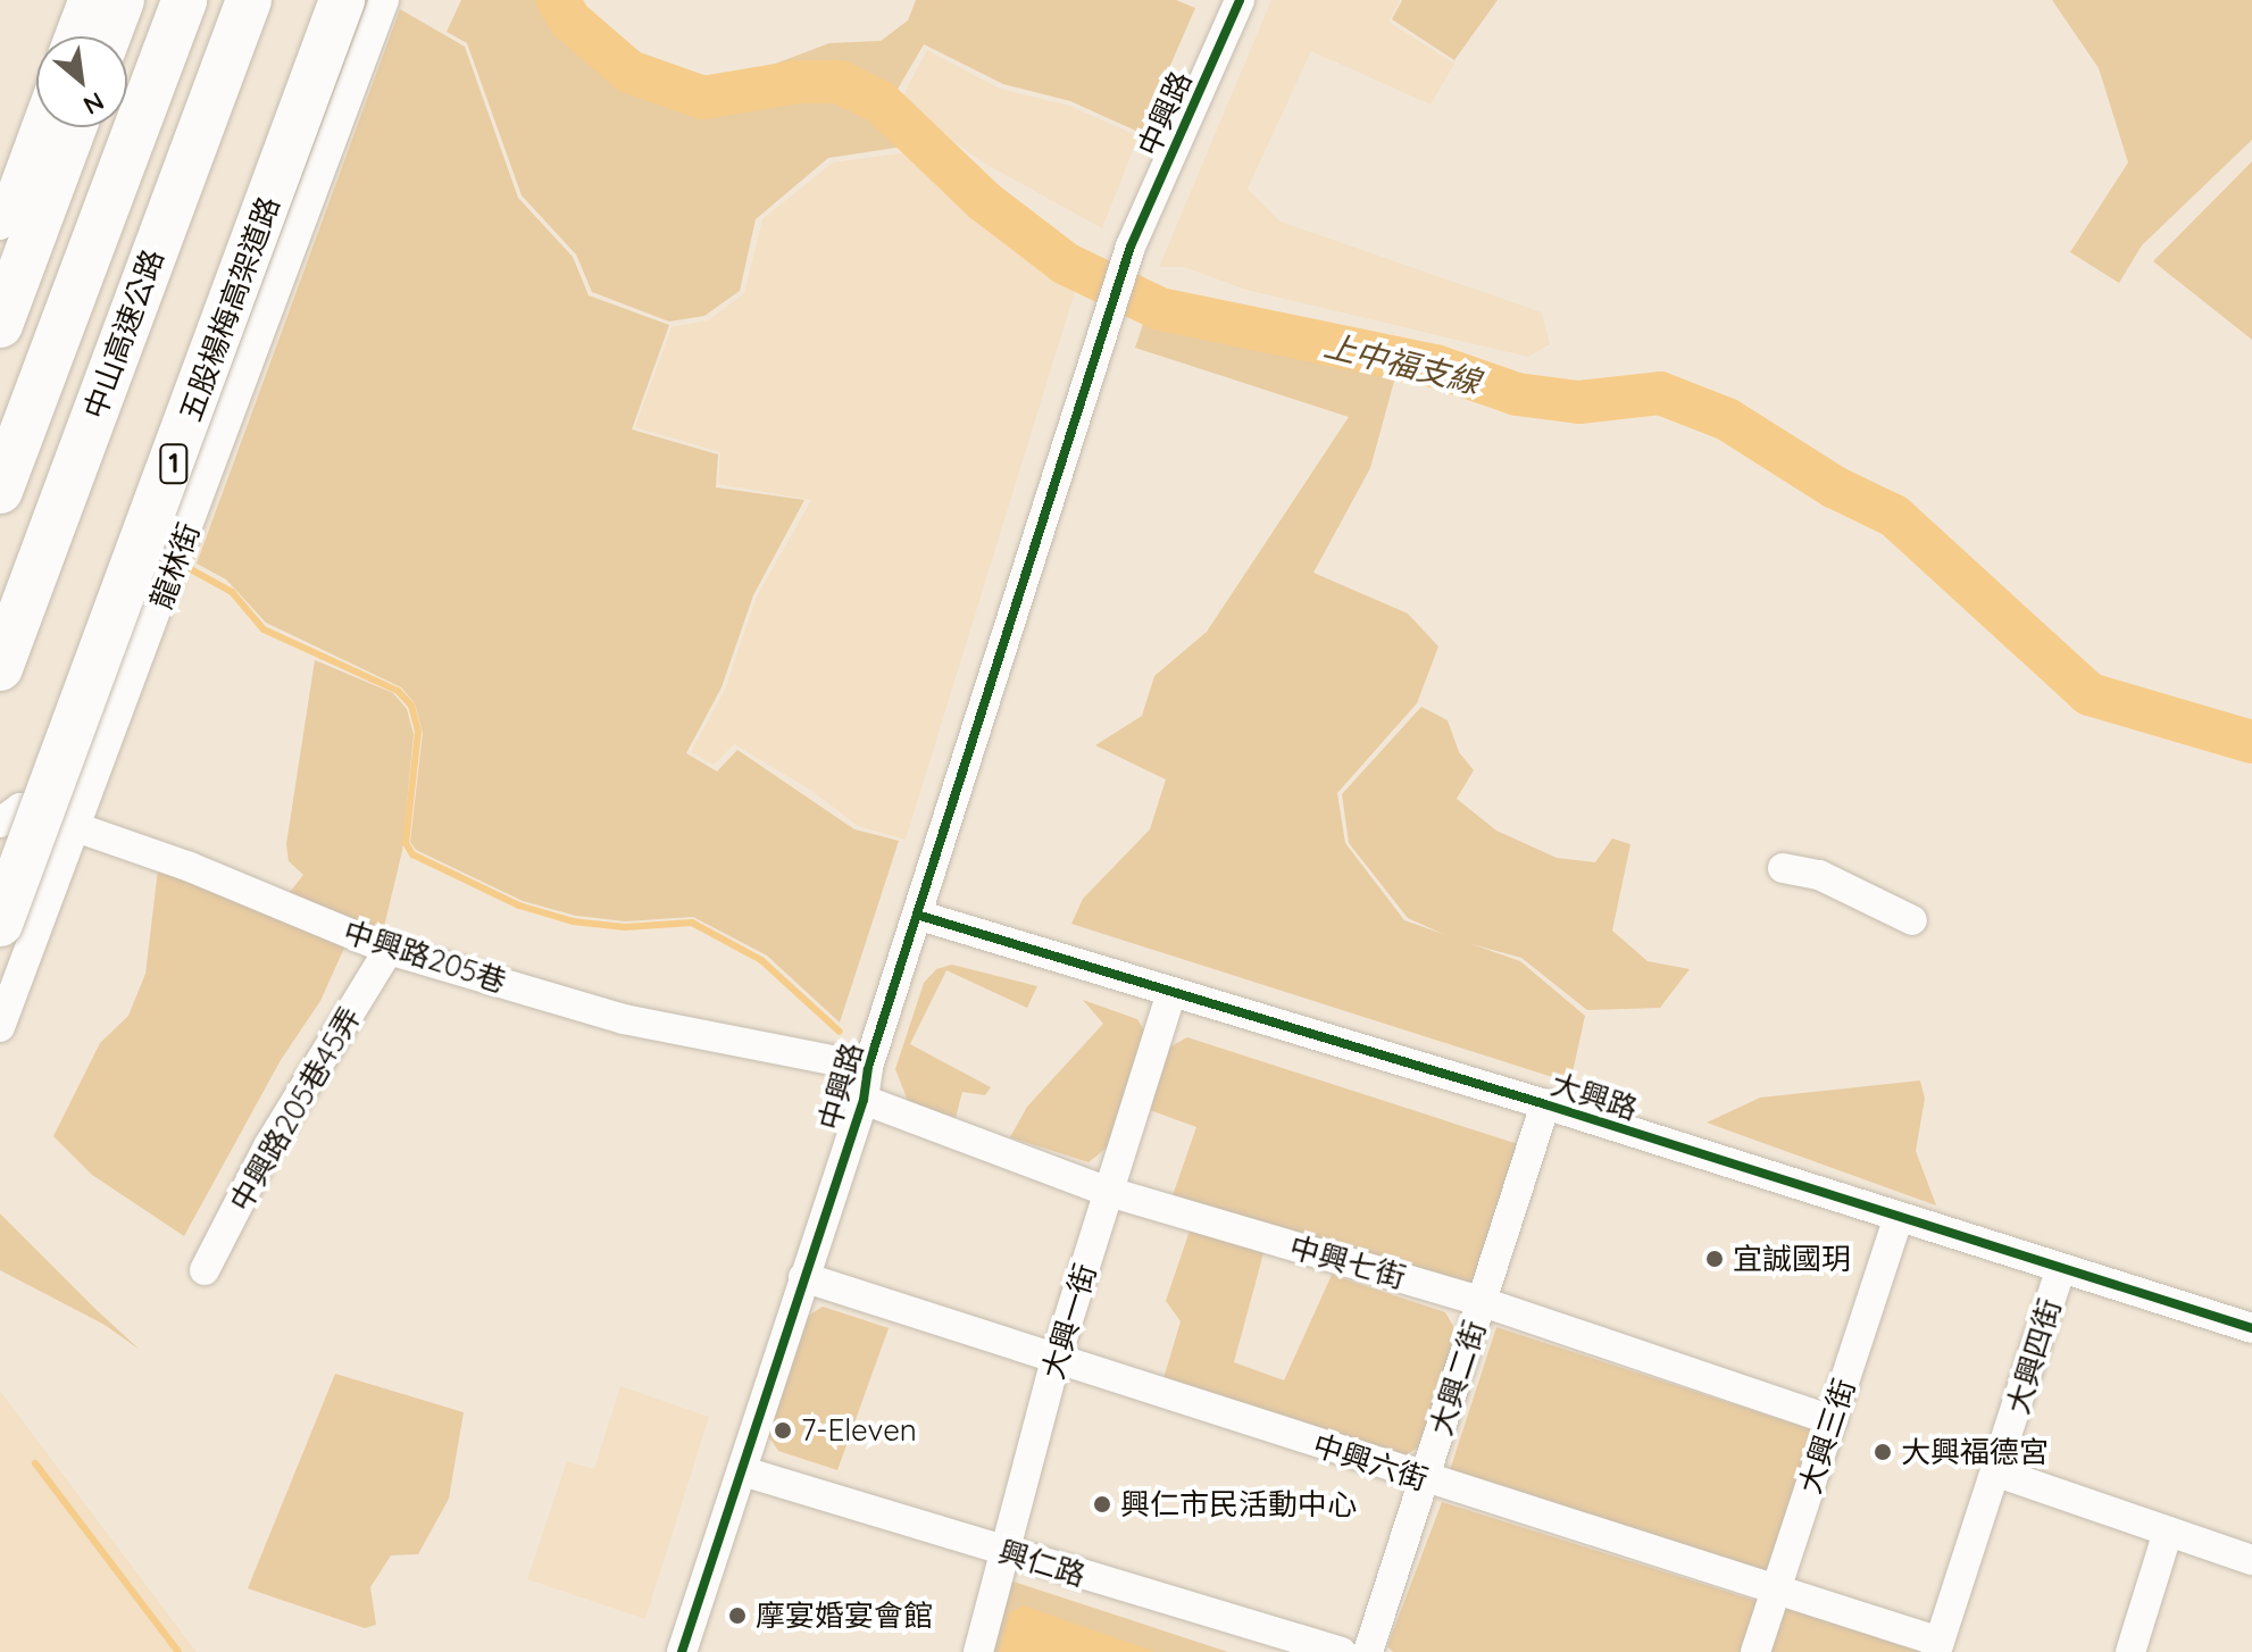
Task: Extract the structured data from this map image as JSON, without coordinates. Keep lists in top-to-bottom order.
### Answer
{
  "streets": {
    "highway": ["五股楊梅高架道路", "中山高速公路", "1"],
    "street": [
      "中興路",
      "龍林街",
      "中興路205巷",
      "大興路",
      "中興路205巷45弄",
      "中興七街",
      "大興一街",
      "大興四街",
      "大興二街",
      "大興三街",
      "中興六街",
      "興仁路"
    ]
  },
  "crossings": [
    ["中興路", "中興路205巷"],
    ["中興路", "大興路"],
    ["中興路", "中興七街"],
    ["中興路", "中興六街"],
    ["中興路", "興仁路"],
    ["龍林街", "中興路205巷"],
    ["中興路205巷", "中興路205巷45弄"],
    ["大興路", "大興一街"],
    ["大興路", "大興四街"],
    ["大興路", "大興二街"],
    ["大興路", "大興三街"],
    ["中興七街", "大興一街"],
    ["中興七街", "大興二街"],
    ["中興七街", "大興三街"],
    ["大興一街", "中興六街"],
    ["大興一街", "興仁路"],
    ["大興四街", "中興六街"],
    ["大興二街", "中興六街"],
    ["大興三街", "中興六街"]
  ],
  "water": ["上中福支線"],
  "places": [
    "宜誠國玥",
    "7-Eleven",
    "大興福德宮",
    "興仁市民活動中心",
    "摩宴婚宴會館"
  ],
  "north": "bottom right"
}
